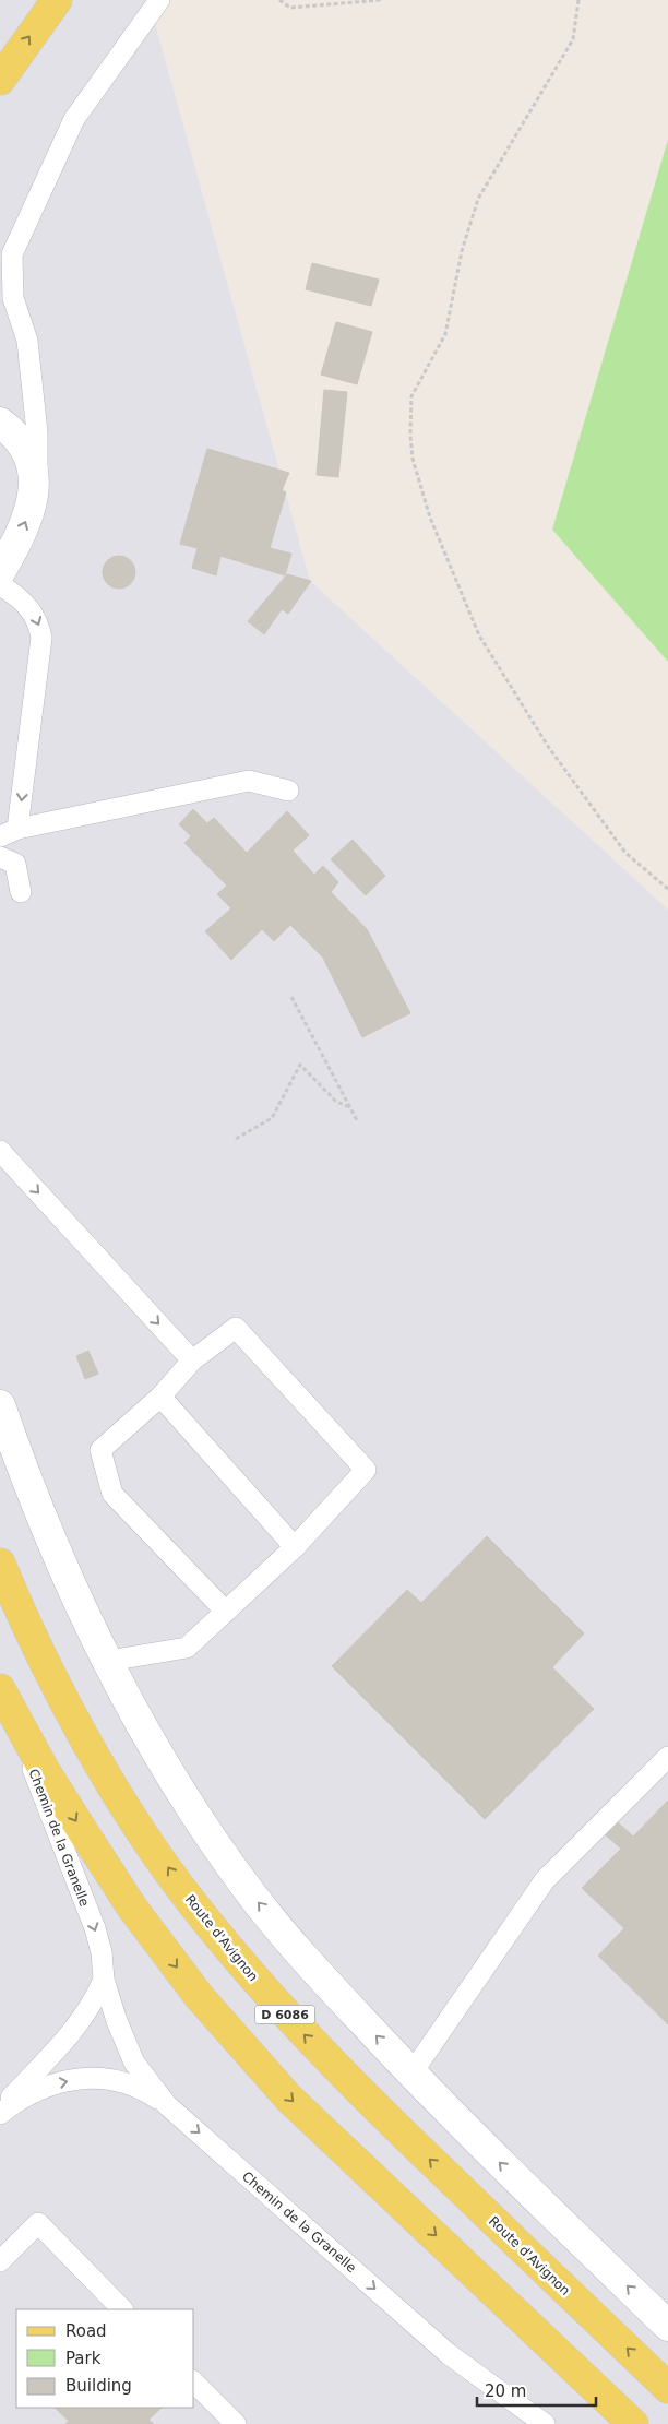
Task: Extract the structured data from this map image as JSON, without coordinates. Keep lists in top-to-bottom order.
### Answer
{
  "streets": {
    "main road": ["Route d'Avignon", "D 6086"],
    "lane": ["Chemin de la Granelle"]
  },
  "one_way": ["Chemin de la Granelle"],
  "legend": ["Road", "Park", "Building"],
  "scale_bar": "20 m"
}
